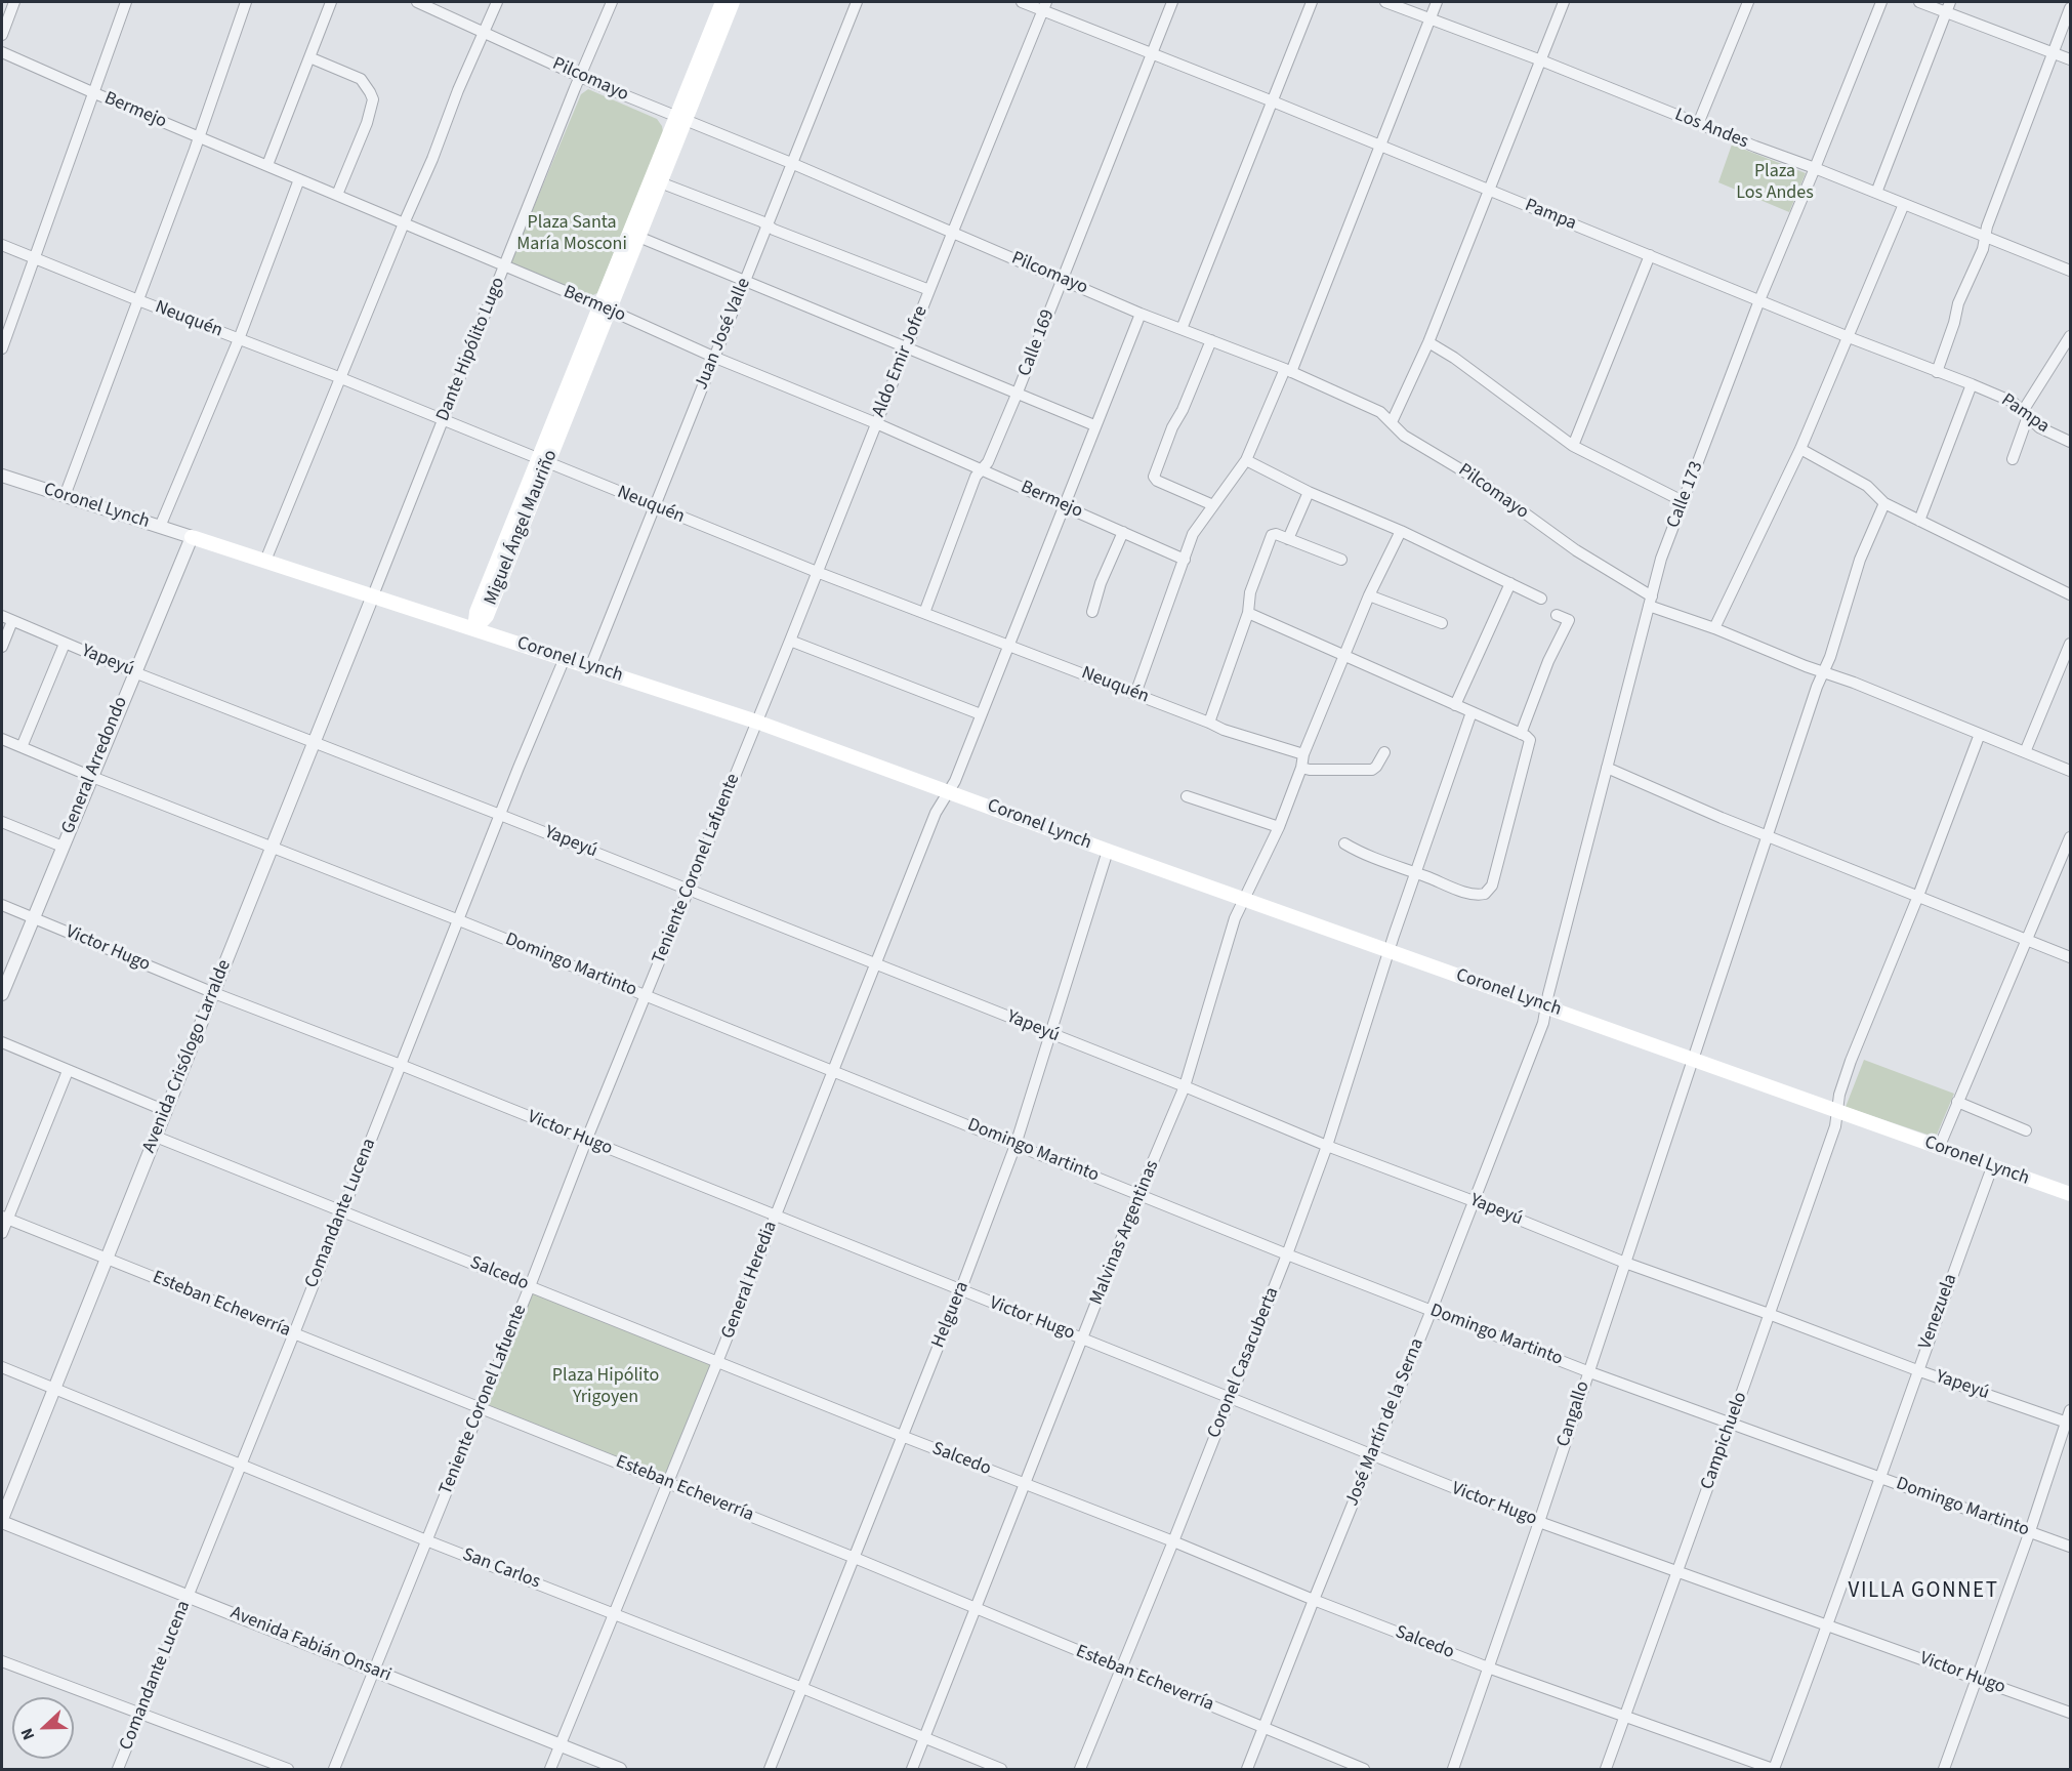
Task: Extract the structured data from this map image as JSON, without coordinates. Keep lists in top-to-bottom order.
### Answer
{
  "streets": {
    "main road": ["Coronel Lynch", "Miguel Ángel Mauriño"],
    "street": [
      "Pilcomayo",
      "Bermejo",
      "Los Andes",
      "Pampa",
      "Neuquén",
      "Juan José Valle",
      "Calle 169",
      "Dante Hipólito Lugo",
      "Aldo Emir Jofre",
      "Calle 173",
      "Yapeyú",
      "General Arredondo",
      "Teniente Coronel Lafuente",
      "Victor Hugo",
      "Domingo Martinto",
      "Avenida Crisólogo Larralde",
      "Comandante Lucena",
      "Malvinas Argentinas",
      "Salcedo",
      "General Heredia",
      "Esteban Echeverría",
      "Venezuela",
      "Helguera",
      "Coronel Casacuberta",
      "Cangallo",
      "José Martín de la Serna",
      "Campichuelo",
      "San Carlos",
      "Avenida Fabián Onsari"
    ]
  },
  "crossings": [
    ["Pilcomayo", "Juan José Valle"],
    ["Pilcomayo", "Calle 169"],
    ["Pilcomayo", "Dante Hipólito Lugo"],
    ["Pilcomayo", "Aldo Emir Jofre"],
    ["Pilcomayo", "Calle 173"],
    ["Pilcomayo", "Miguel Ángel Mauriño"],
    ["Pilcomayo", "General Heredia"],
    ["Bermejo", "Juan José Valle"],
    ["Bermejo", "Calle 169"],
    ["Bermejo", "Dante Hipólito Lugo"],
    ["Bermejo", "Aldo Emir Jofre"],
    ["Bermejo", "Miguel Ángel Mauriño"],
    ["Bermejo", "General Heredia"],
    ["Los Andes", "Calle 173"],
    ["Pampa", "Calle 169"],
    ["Pampa", "Aldo Emir Jofre"],
    ["Pampa", "Calle 173"],
    ["Neuquén", "Juan José Valle"],
    ["Neuquén", "Calle 169"],
    ["Neuquén", "Dante Hipólito Lugo"],
    ["Neuquén", "Aldo Emir Jofre"],
    ["Neuquén", "Miguel Ángel Mauriño"],
    ["Neuquén", "Malvinas Argentinas"],
    ["Neuquén", "General Heredia"],
    ["Juan José Valle", "Coronel Lynch"],
    ["Dante Hipólito Lugo", "Coronel Lynch"],
    ["Dante Hipólito Lugo", "Avenida Crisólogo Larralde"],
    ["Aldo Emir Jofre", "Coronel Lynch"],
    ["Aldo Emir Jofre", "Teniente Coronel Lafuente"],
    ["Calle 173", "Coronel Lynch"],
    ["Calle 173", "José Martín de la Serna"],
    ["Coronel Lynch", "Miguel Ángel Mauriño"],
    ["Coronel Lynch", "General Arredondo"],
    ["Coronel Lynch", "Teniente Coronel Lafuente"],
    ["Coronel Lynch", "Avenida Crisólogo Larralde"],
    ["Coronel Lynch", "Comandante Lucena"],
    ["Coronel Lynch", "Malvinas Argentinas"],
    ["Coronel Lynch", "General Heredia"],
    ["Coronel Lynch", "Venezuela"],
    ["Coronel Lynch", "Helguera"],
    ["Coronel Lynch", "Coronel Casacuberta"],
    ["Coronel Lynch", "Cangallo"],
    ["Coronel Lynch", "José Martín de la Serna"],
    ["Coronel Lynch", "Campichuelo"],
    ["Yapeyú", "General Arredondo"],
    ["Yapeyú", "Teniente Coronel Lafuente"],
    ["Yapeyú", "Avenida Crisólogo Larralde"],
    ["Yapeyú", "Comandante Lucena"],
    ["Yapeyú", "Malvinas Argentinas"],
    ["Yapeyú", "General Heredia"],
    ["Yapeyú", "Venezuela"],
    ["Yapeyú", "Helguera"],
    ["Yapeyú", "Coronel Casacuberta"],
    ["Yapeyú", "Cangallo"],
    ["Yapeyú", "José Martín de la Serna"],
    ["Yapeyú", "Campichuelo"],
    ["General Arredondo", "Victor Hugo"],
    ["General Arredondo", "Domingo Martinto"],
    ["Teniente Coronel Lafuente", "Victor Hugo"],
    ["Teniente Coronel Lafuente", "Domingo Martinto"],
    ["Teniente Coronel Lafuente", "Salcedo"],
    ["Teniente Coronel Lafuente", "Esteban Echeverría"],
    ["Teniente Coronel Lafuente", "San Carlos"],
    ["Teniente Coronel Lafuente", "Avenida Fabián Onsari"],
    ["Victor Hugo", "Avenida Crisólogo Larralde"],
    ["Victor Hugo", "Comandante Lucena"],
    ["Victor Hugo", "Malvinas Argentinas"],
    ["Victor Hugo", "General Heredia"],
    ["Victor Hugo", "Venezuela"],
    ["Victor Hugo", "Helguera"],
    ["Victor Hugo", "Coronel Casacuberta"],
    ["Victor Hugo", "Cangallo"],
    ["Victor Hugo", "José Martín de la Serna"],
    ["Victor Hugo", "Campichuelo"],
    ["Domingo Martinto", "Avenida Crisólogo Larralde"],
    ["Domingo Martinto", "Comandante Lucena"],
    ["Domingo Martinto", "Malvinas Argentinas"],
    ["Domingo Martinto", "General Heredia"],
    ["Domingo Martinto", "Venezuela"],
    ["Domingo Martinto", "Helguera"],
    ["Domingo Martinto", "Coronel Casacuberta"],
    ["Domingo Martinto", "Cangallo"],
    ["Domingo Martinto", "José Martín de la Serna"],
    ["Domingo Martinto", "Campichuelo"],
    ["Avenida Crisólogo Larralde", "Salcedo"],
    ["Avenida Crisólogo Larralde", "Esteban Echeverría"],
    ["Avenida Crisólogo Larralde", "San Carlos"],
    ["Avenida Crisólogo Larralde", "Avenida Fabián Onsari"],
    ["Comandante Lucena", "Salcedo"],
    ["Comandante Lucena", "Esteban Echeverría"],
    ["Comandante Lucena", "San Carlos"],
    ["Comandante Lucena", "Avenida Fabián Onsari"],
    ["Malvinas Argentinas", "Salcedo"],
    ["Malvinas Argentinas", "Esteban Echeverría"],
    ["Malvinas Argentinas", "San Carlos"],
    ["Salcedo", "General Heredia"],
    ["Salcedo", "Venezuela"],
    ["Salcedo", "Helguera"],
    ["Salcedo", "Coronel Casacuberta"],
    ["Salcedo", "Cangallo"],
    ["Salcedo", "José Martín de la Serna"],
    ["Salcedo", "Campichuelo"],
    ["General Heredia", "Esteban Echeverría"],
    ["General Heredia", "San Carlos"],
    ["General Heredia", "Avenida Fabián Onsari"],
    ["Esteban Echeverría", "Helguera"],
    ["Esteban Echeverría", "Coronel Casacuberta"],
    ["Esteban Echeverría", "José Martín de la Serna"],
    ["Helguera", "San Carlos"]
  ],
  "districts": ["VILLA GONNET"],
  "parks": ["Plaza Los Andes", "Plaza Santa María Mosconi", "Plaza Hipólito Yrigoyen"],
  "north": "left"
}
